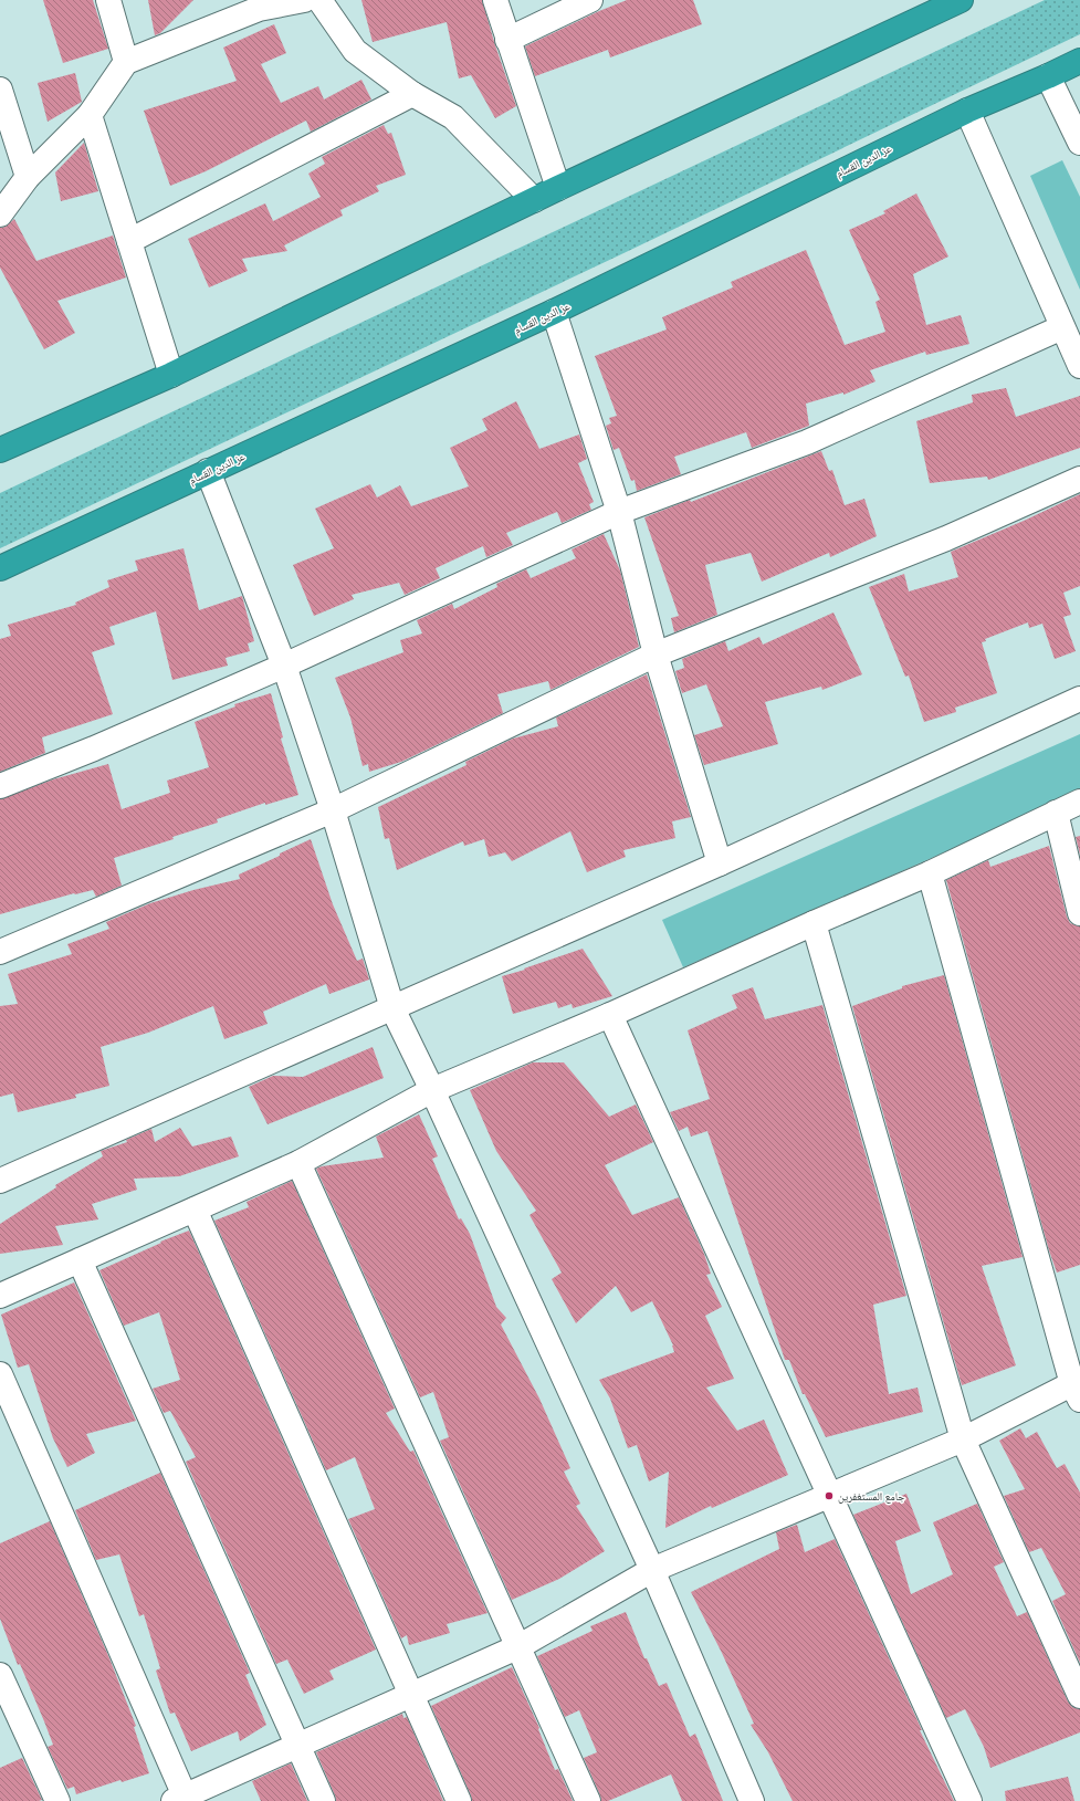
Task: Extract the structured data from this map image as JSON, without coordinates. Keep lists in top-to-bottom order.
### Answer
{
  "streets": {
    "highway": ["عز الدين القسام"]
  },
  "places": ["جامع المستغفرين"]
}
